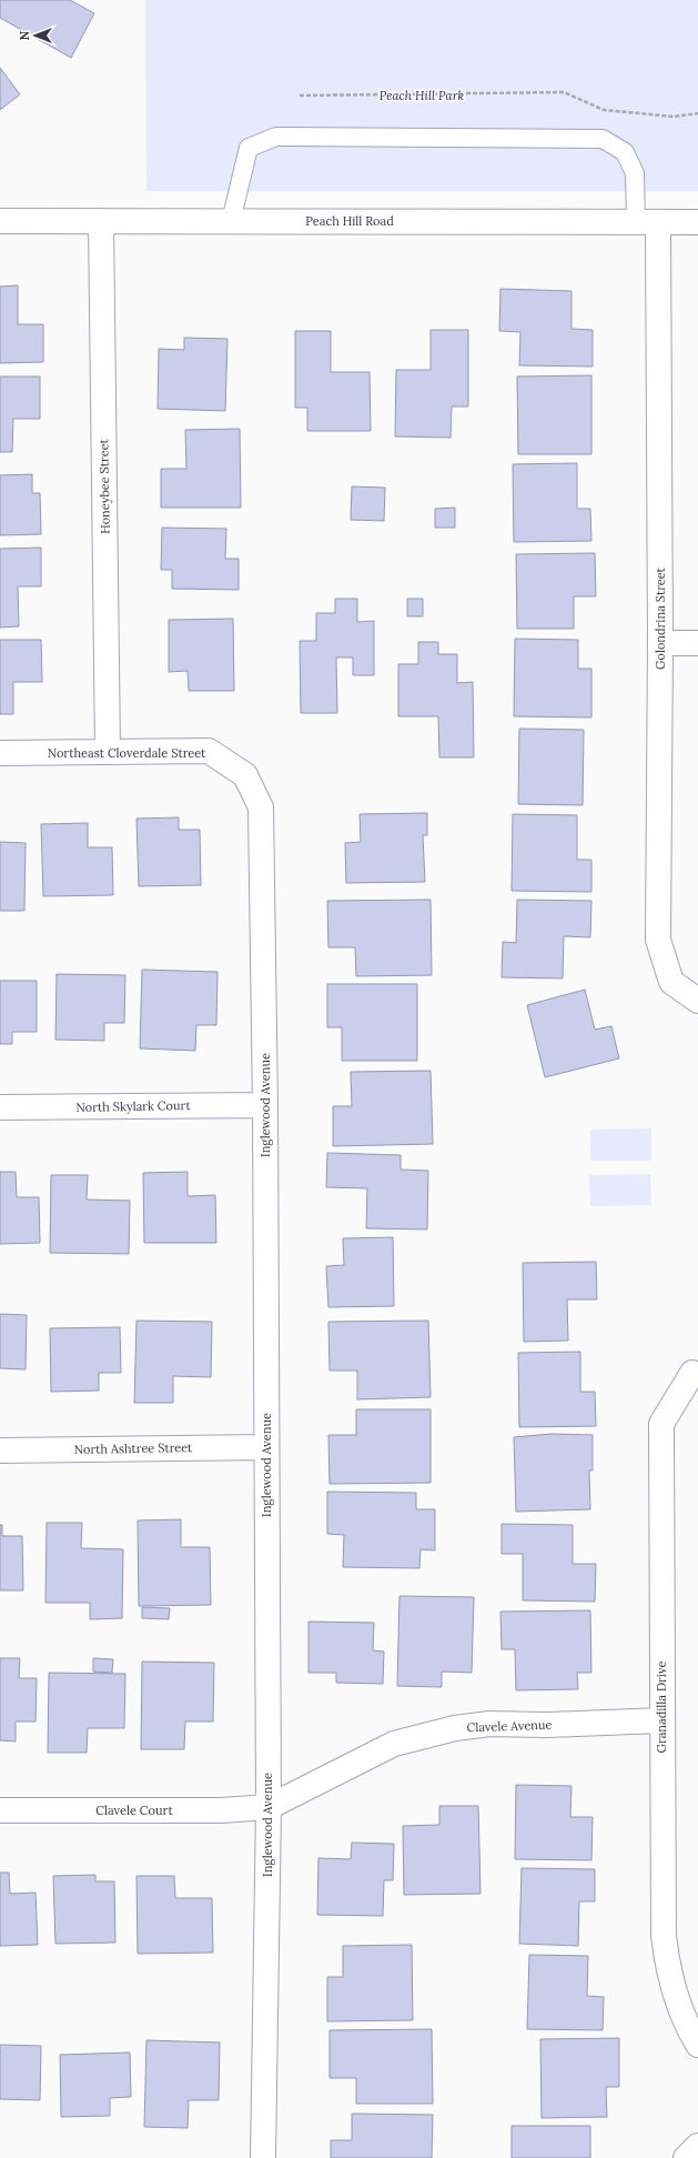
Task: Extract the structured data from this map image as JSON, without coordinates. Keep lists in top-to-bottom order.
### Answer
{
  "streets": {
    "street": [
      "Peach Hill Road",
      "Honeybee Street",
      "Golondrina Street",
      "Northeast Cloverdale Street",
      "Inglewood Avenue",
      "North Skylark Court",
      "North Ashtree Street",
      "Granadilla Drive",
      "Clavele Avenue",
      "Clavele Court"
    ]
  },
  "crossings": [
    ["Peach Hill Road", "Honeybee Street"],
    ["Peach Hill Road", "Golondrina Street"],
    ["Honeybee Street", "Northeast Cloverdale Street"],
    ["Northeast Cloverdale Street", "Inglewood Avenue"],
    ["Inglewood Avenue", "North Skylark Court"],
    ["Inglewood Avenue", "North Ashtree Street"],
    ["Inglewood Avenue", "Clavele Avenue"],
    ["Inglewood Avenue", "Clavele Court"],
    ["Granadilla Drive", "Clavele Avenue"],
    ["Clavele Avenue", "Clavele Court"]
  ],
  "parks": ["Peach Hill Park"],
  "north": "left"
}
